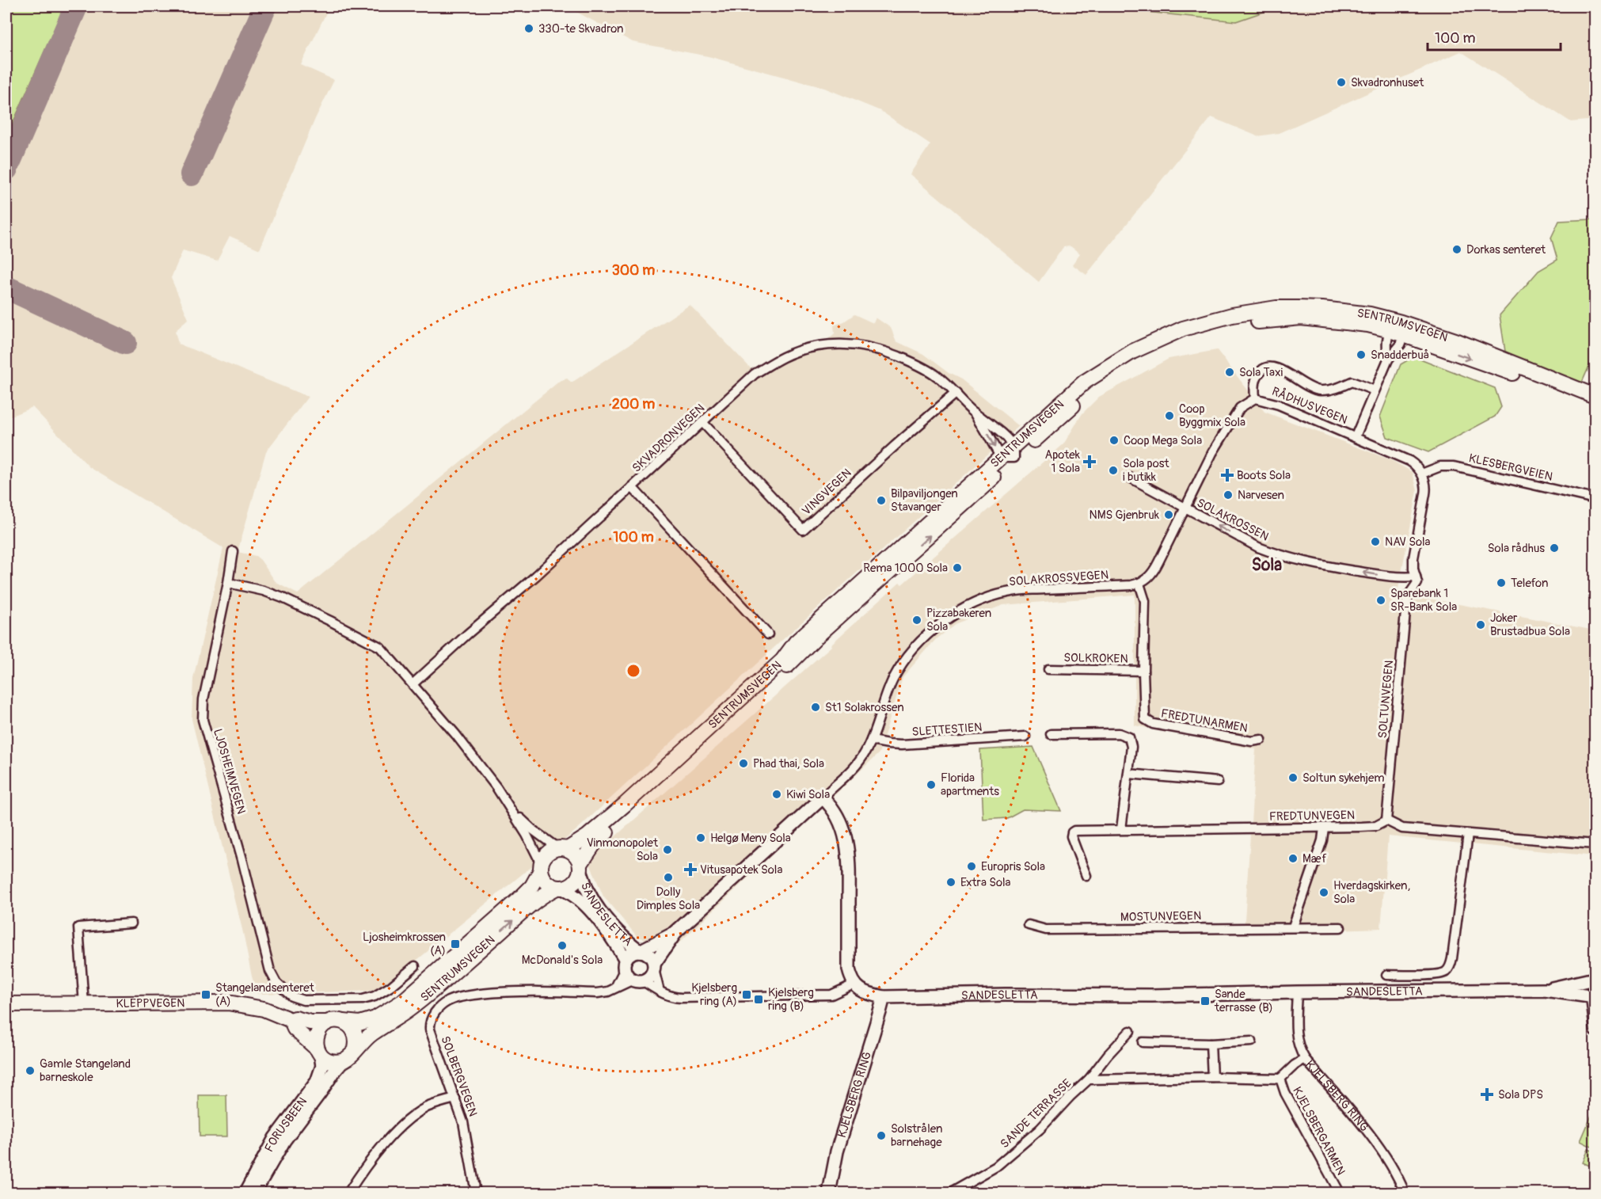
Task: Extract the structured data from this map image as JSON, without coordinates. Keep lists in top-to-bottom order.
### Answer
{
  "streets": {
    "main road": ["SENTRUMSVEGEN", "KLEPPVEGEN"],
    "street": [
      "RÅDHUSVEGEN",
      "SKVADRONVEGEN",
      "KLESBERGVEIEN",
      "VINGVEGEN",
      "SOLAKROSSEN",
      "SOLAKROSSVEGEN",
      "SOLKROKEN",
      "SOLTUNVEGEN",
      "FREDTUNARMEN",
      "SLETTESTIEN",
      "LJOSHEIMVEGEN",
      "FREDTUNVEGEN",
      "SANDESLETTA",
      "MOSTUNVEGEN",
      "SOLBERGVEGEN",
      "KJELSBERG RING",
      "SANDE TERRASSE",
      "FORUSBEEN",
      "KJELSBERGARMEN"
    ]
  },
  "crossings": [
    ["SENTRUMSVEGEN", "RÅDHUSVEGEN"],
    ["SENTRUMSVEGEN", "SKVADRONVEGEN"],
    ["SENTRUMSVEGEN", "SANDESLETTA"],
    ["SENTRUMSVEGEN", "KLEPPVEGEN"],
    ["SENTRUMSVEGEN", "FORUSBEEN"],
    ["RÅDHUSVEGEN", "KLESBERGVEIEN"],
    ["SKVADRONVEGEN", "VINGVEGEN"],
    ["SOLAKROSSEN", "SOLTUNVEGEN"],
    ["SOLAKROSSVEGEN", "SOLKROKEN"],
    ["SOLAKROSSVEGEN", "SLETTESTIEN"],
    ["SOLAKROSSVEGEN", "SANDESLETTA"],
    ["SOLKROKEN", "FREDTUNARMEN"],
    ["SOLTUNVEGEN", "FREDTUNVEGEN"],
    ["SANDESLETTA", "SOLBERGVEGEN"],
    ["SANDESLETTA", "KJELSBERG RING"],
    ["KLEPPVEGEN", "FORUSBEEN"],
    ["SANDE TERRASSE", "KJELSBERGARMEN"]
  ],
  "one_way": ["SOLAKROSSEN"],
  "districts": ["Sola"],
  "places": {
    "other": [
      "330-te Skvadron",
      "Skvadronhuset",
      "Dorkas senteret",
      "Snadderbuå",
      "Sola Taxi",
      "Coop Byggmix Sola",
      "Coop Mega Sola",
      "Sola post i butikk",
      "Narvesen",
      "Bilpaviljongen Stavanger",
      "NMS Gjenbruk",
      "NAV Sola",
      "Sola rådhus",
      "Rema 1000 Sola",
      "Telefon",
      "Sparebank 1 SR-Bank Sola",
      "Pizzabakeren Sola",
      "Joker Brustadbua Sola",
      "St1 Solakrossen",
      "Phad thai, Sola",
      "Soltun sykehjem",
      "Florida apartments",
      "Kiwi Sola",
      "Helgø Meny Sola",
      "Vinmonopolet Sola",
      "Mæf",
      "Europris Sola",
      "Dolly Dimples Sola",
      "Extra Sola",
      "Hverdagskirken, Sola",
      "McDonald's Sola",
      "Gamle Stangeland barneskole",
      "Solstrålen barnehage"
    ],
    "health": [
      "Apotek 1 Sola",
      "Boots Sola",
      "Vitusapotek Sola",
      "Sola DPS"
    ],
    "transit": [
      "Ljosheimkrossen (A)",
      "Stangelandsenteret (A)",
      "Kjelsberg ring (A)",
      "Kjelsberg ring (B)",
      "Sande terrasse (B)"
    ]
  },
  "scale_bar": "100 m",
  "rings": ["300 m", "200 m", "100 m"]
}
